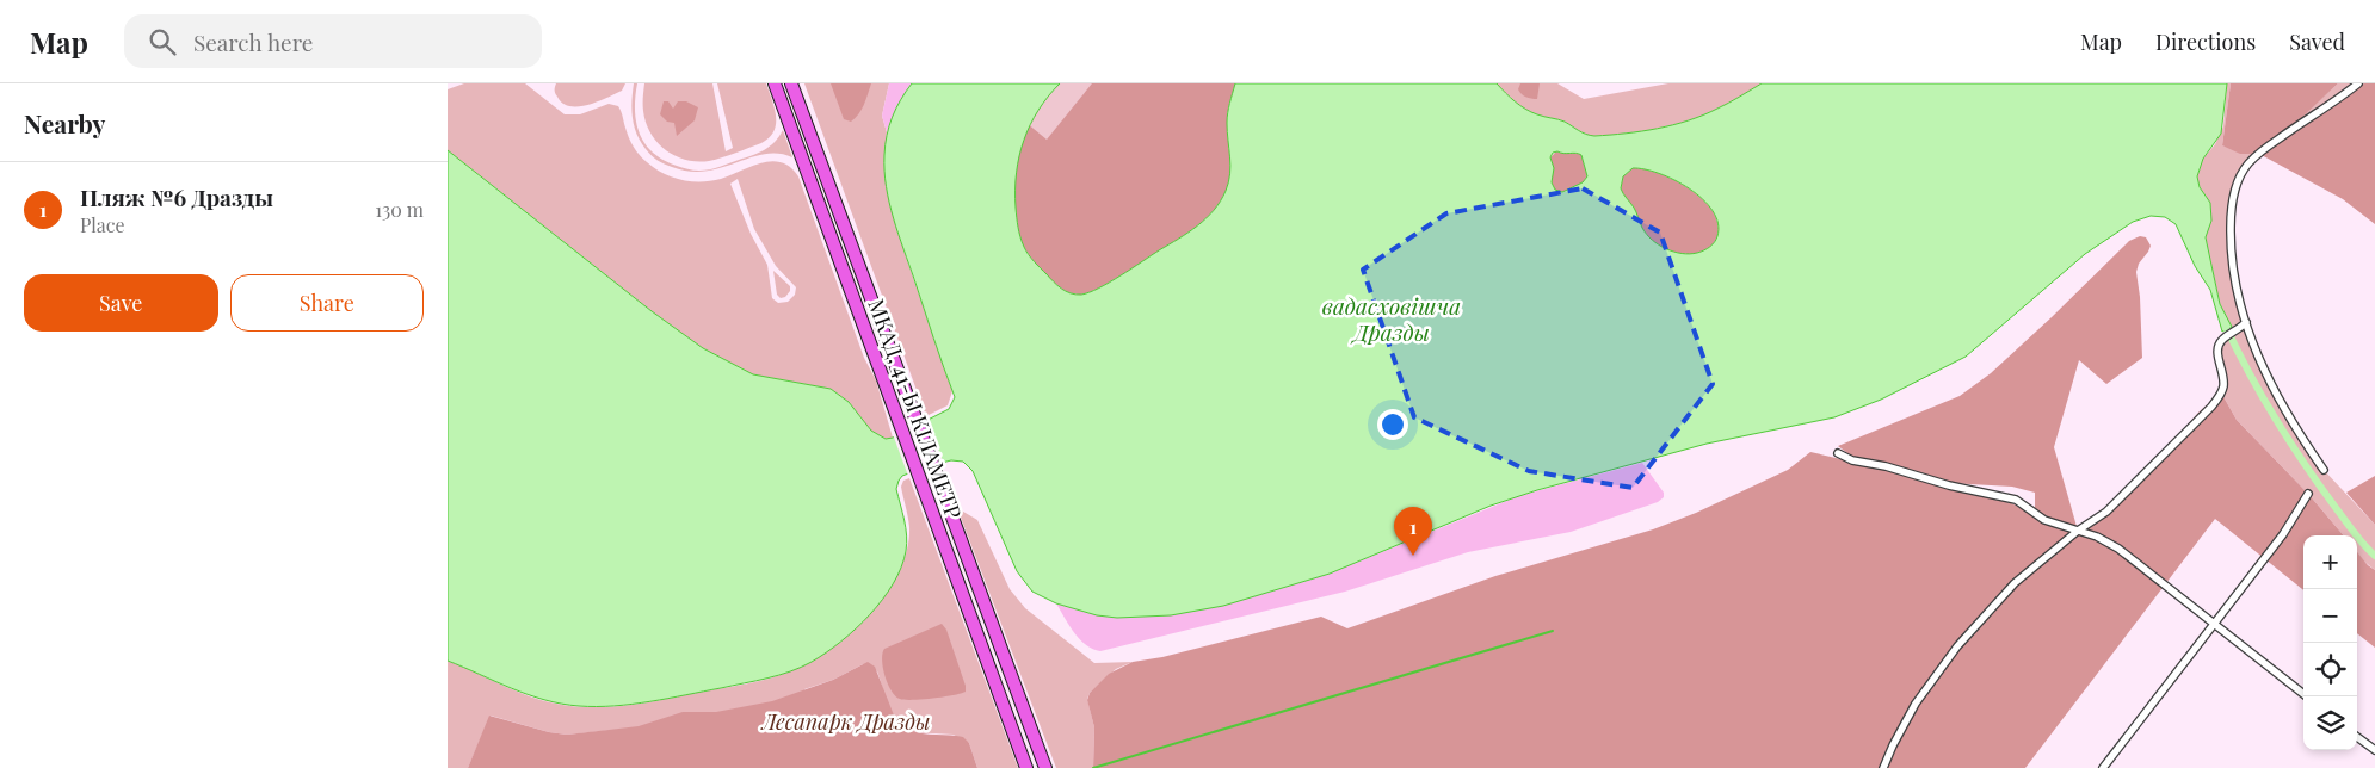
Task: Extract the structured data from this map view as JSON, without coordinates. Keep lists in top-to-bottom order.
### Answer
{
  "streets": {
    "highway": ["МКАД, 41-Ы КІЛАМЕТР"]
  },
  "water": ["вадасховішча Дразды"],
  "parks": ["Лесапарк Дразды"],
  "page": {
    "header": "Map",
    "search": "Search here",
    "nav": ["Map", "Directions", "Saved"],
    "heading": "Nearby",
    "list": [
      {
        "mark": "1",
        "name": "Пляж №6 Дразды",
        "note": "Place",
        "value": "130 m"
      }
    ],
    "buttons": ["Save", "Share"],
    "pins": "1",
    "map_buttons": ["+", "−"]
  }
}
